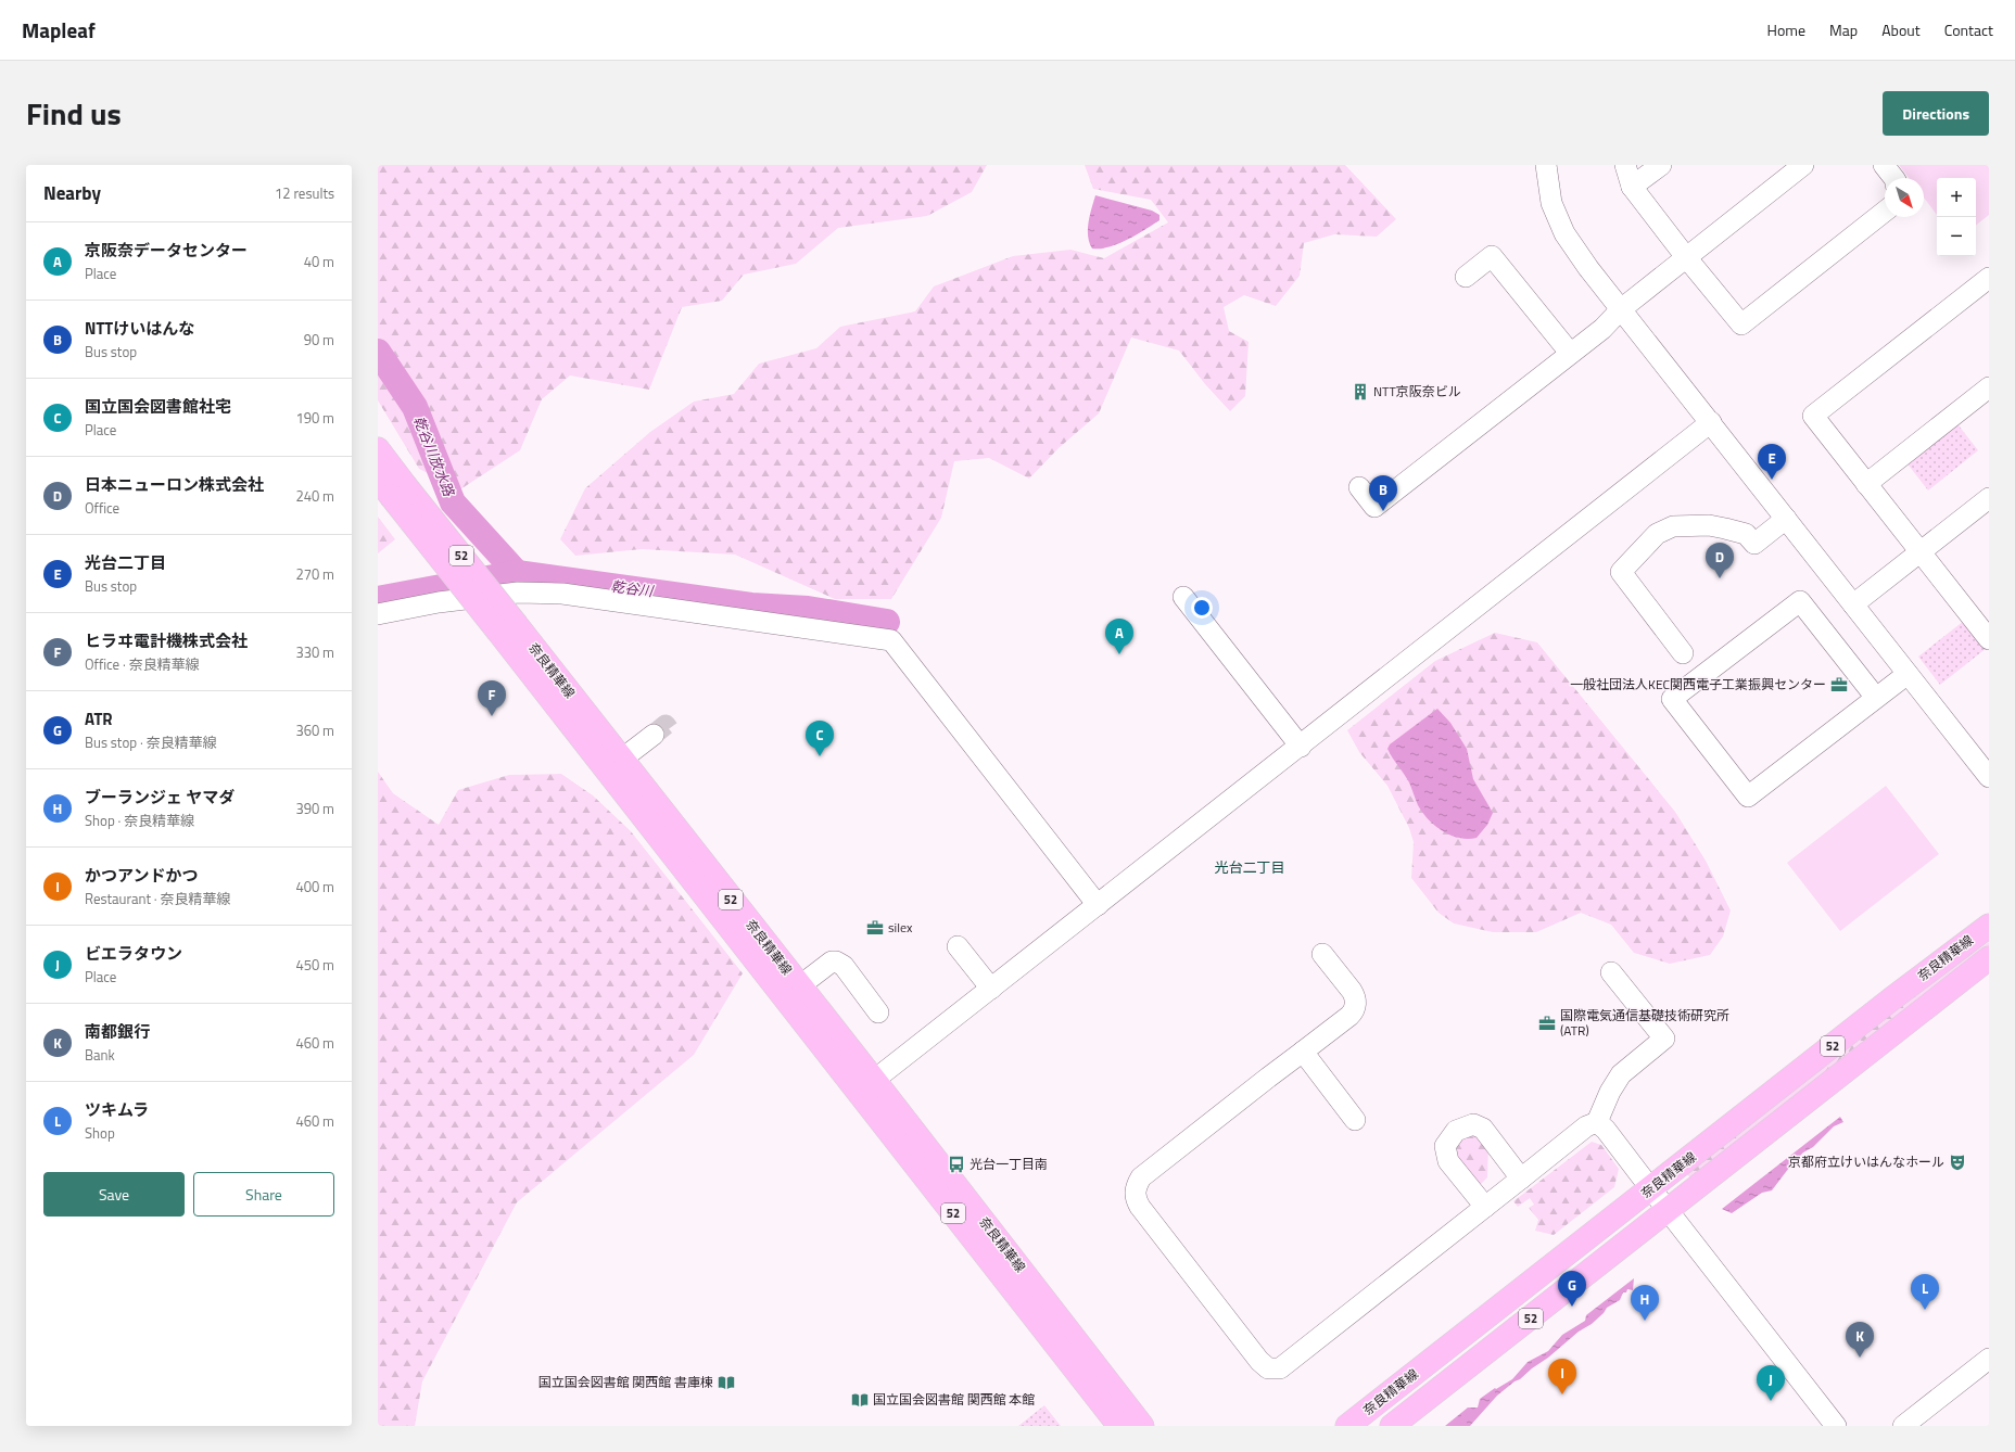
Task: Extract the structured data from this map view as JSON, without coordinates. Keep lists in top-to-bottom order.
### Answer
{
  "streets": {
    "main road": ["52", "奈良精華線"]
  },
  "districts": ["光台二丁目"],
  "water": ["乾谷川放水路", "乾谷川"],
  "places": {
    "building": ["NTT京阪奈ビル"],
    "office": ["一般社団法人KEC関西電子工業振興センター", "silex", "国際電気通信基礎技術研究所 (ATR)"],
    "theatre": ["京都府立けいはんなホール"],
    "bus stop": ["光台一丁目南"],
    "library": ["国立国会図書館 関西館 書庫棟", "国立国会図書館 関西館 本館"]
  },
  "north": "bottom right",
  "page": {
    "header": "Mapleaf",
    "nav": [
      "Home",
      "Map",
      "About",
      "Contact"
    ],
    "title": "Find us",
    "buttons": [
      "Directions",
      ["Save", "Share"]
    ],
    "heading": ["Nearby", "12 results"],
    "map_buttons": ["+", "−"],
    "list": [
      {
        "mark": "A",
        "name": "京阪奈データセンター",
        "note": "Place",
        "value": "40 m"
      },
      {
        "mark": "B",
        "name": "NTTけいはんな",
        "note": "Bus stop",
        "value": "90 m"
      },
      {
        "mark": "C",
        "name": "国立国会図書館社宅",
        "note": "Place",
        "value": "190 m"
      },
      {
        "mark": "D",
        "name": "日本ニューロン株式会社",
        "note": "Office",
        "value": "240 m"
      },
      {
        "mark": "E",
        "name": "光台二丁目",
        "note": "Bus stop",
        "value": "270 m"
      },
      {
        "mark": "F",
        "name": "ヒラヰ電計機株式会社",
        "note": "Office · 奈良精華線",
        "value": "330 m"
      },
      {
        "mark": "G",
        "name": "ATR",
        "note": "Bus stop · 奈良精華線",
        "value": "360 m"
      },
      {
        "mark": "H",
        "name": "ブーランジェ ヤマダ",
        "note": "Shop · 奈良精華線",
        "value": "390 m"
      },
      {
        "mark": "I",
        "name": "かつアンドかつ",
        "note": "Restaurant · 奈良精華線",
        "value": "400 m"
      },
      {
        "mark": "J",
        "name": "ビエラタウン",
        "note": "Place",
        "value": "450 m"
      },
      {
        "mark": "K",
        "name": "南都銀行",
        "note": "Bank",
        "value": "460 m"
      },
      {
        "mark": "L",
        "name": "ツキムラ",
        "note": "Shop",
        "value": "460 m"
      }
    ],
    "pins": [
      "E",
      "B",
      "D",
      "A",
      "F",
      "C",
      "G",
      "L",
      "H",
      "K",
      "I",
      "J"
    ]
  }
}
